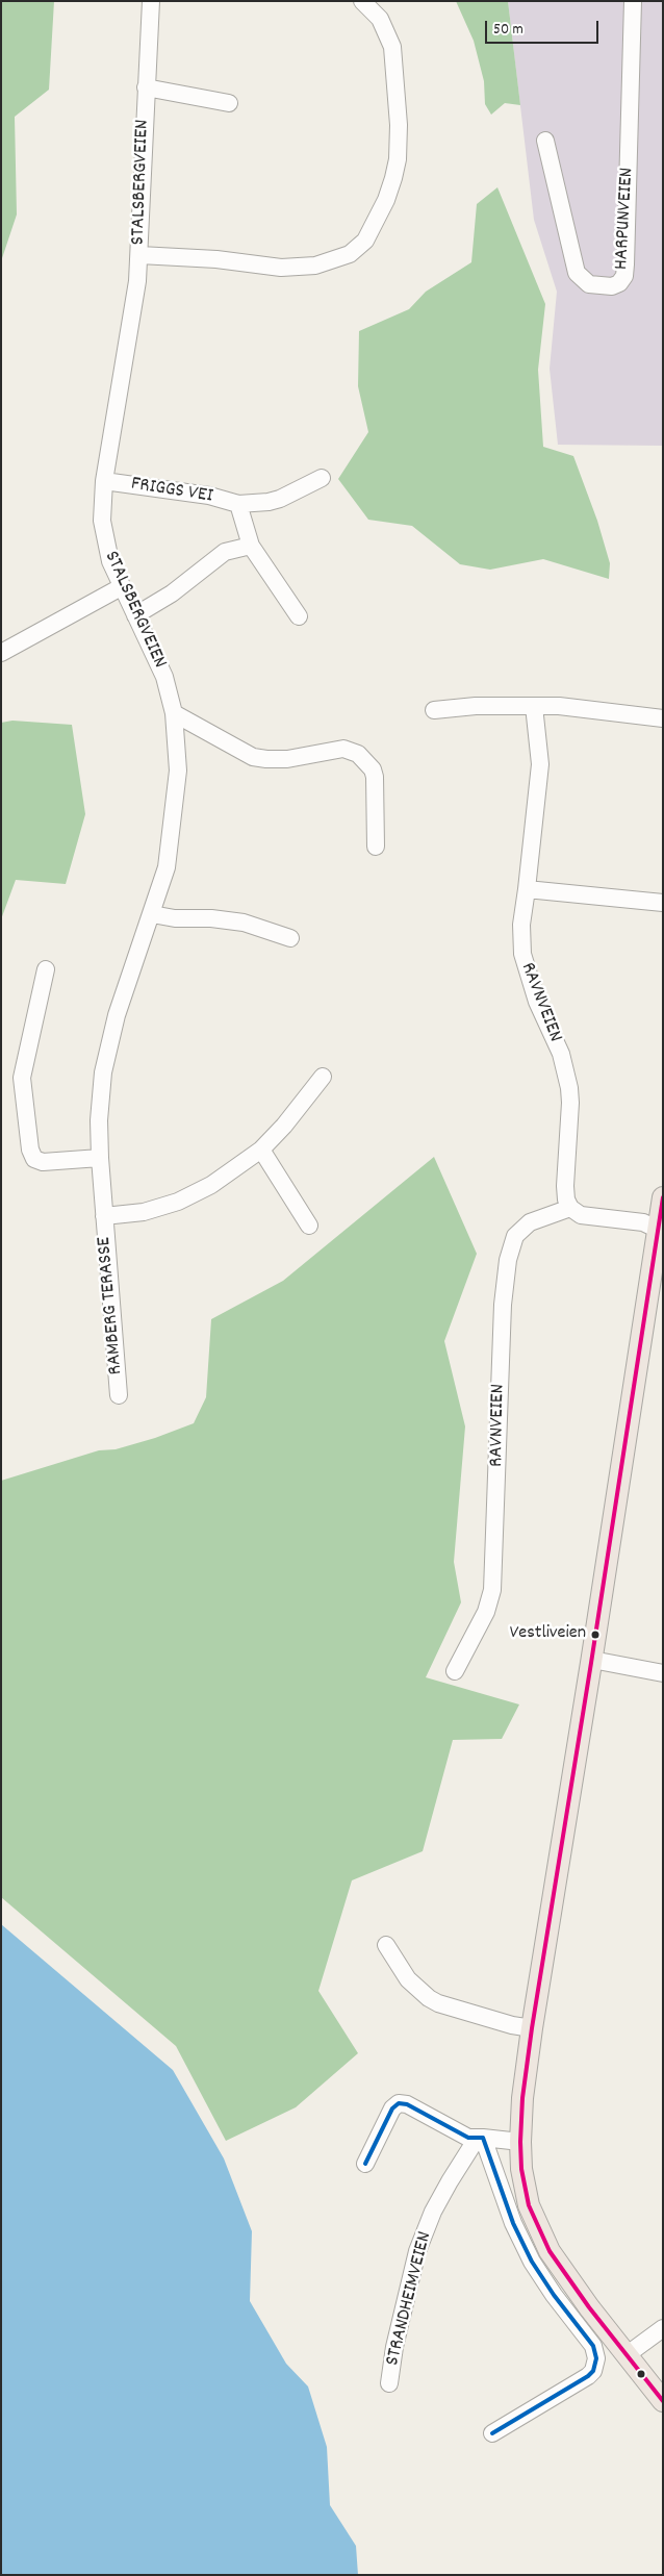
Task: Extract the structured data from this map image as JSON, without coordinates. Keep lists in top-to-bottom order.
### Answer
{
  "streets": {
    "street": [
      "STALSBERGVEIEN",
      "HARPUNVEIEN",
      "FRIGGS VEI",
      "RAVNVEIEN",
      "RAMBERG TERASSE",
      "STRANDHEIMVEIEN"
    ]
  },
  "crossings": [
    ["STALSBERGVEIEN", "FRIGGS VEI"],
    ["STALSBERGVEIEN", "RAMBERG TERASSE"]
  ],
  "places": ["Vestliveien"],
  "scale_bar": "50 m"
}
